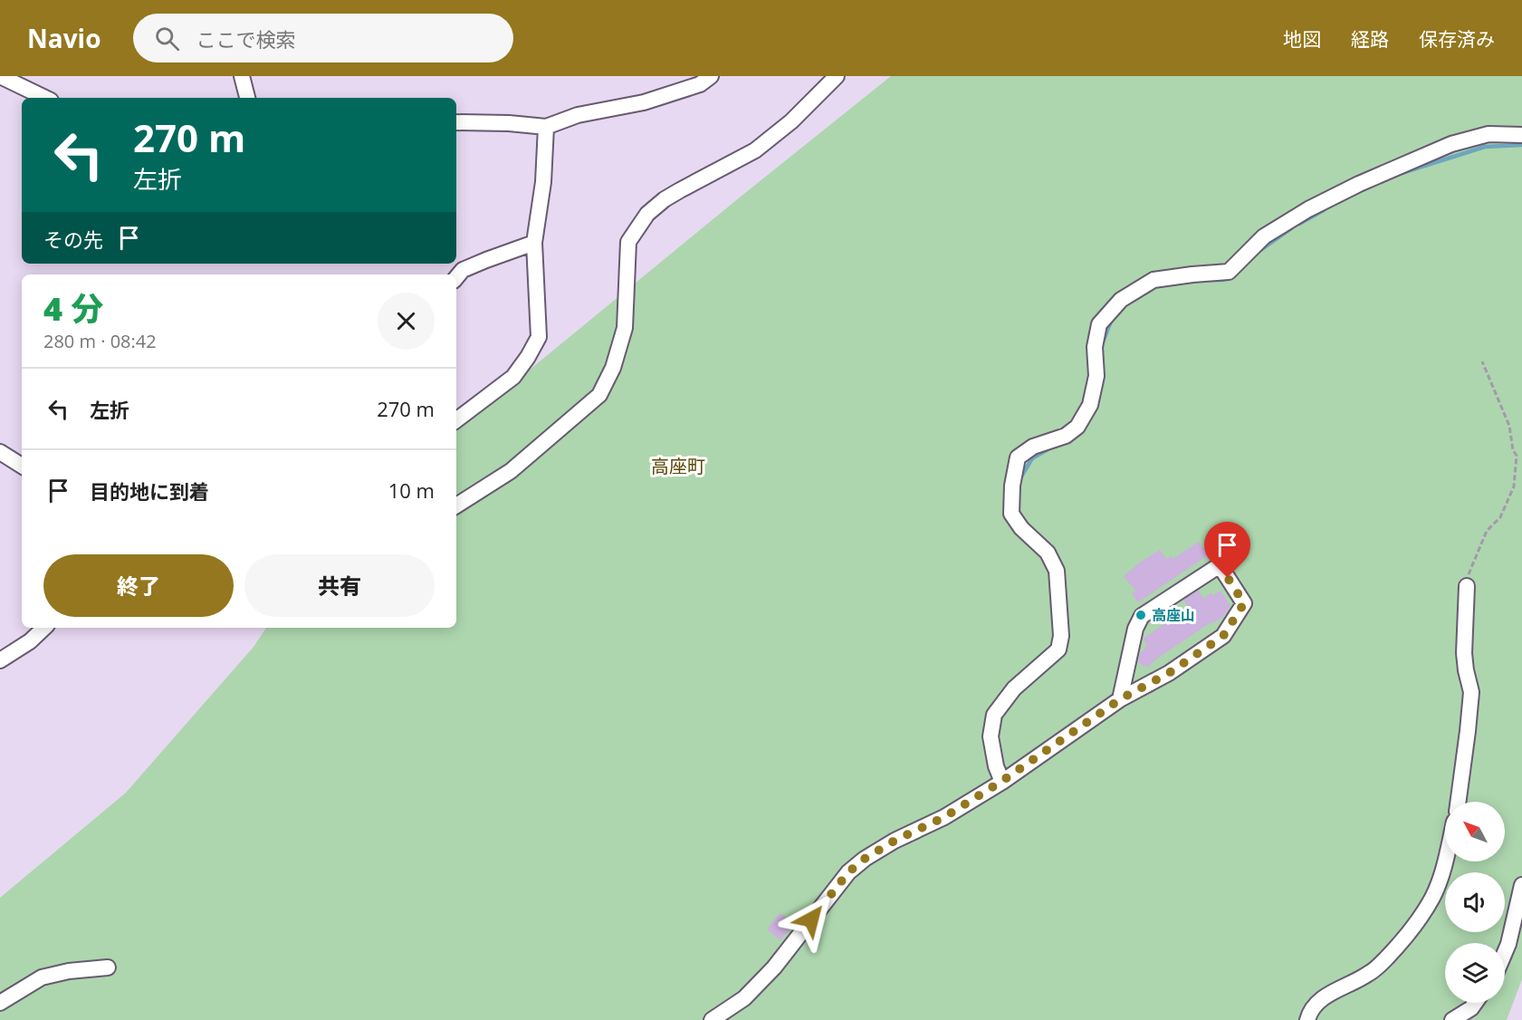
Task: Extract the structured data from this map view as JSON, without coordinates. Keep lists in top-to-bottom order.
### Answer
{
  "districts": ["高座町"],
  "places": ["高座山"],
  "north": "top left",
  "page": {
    "header": "Navio",
    "search": "ここで検索",
    "nav": ["地図", "経路", "保存済み"],
    "turn": ["270 m", "左折"],
    "then": "その先",
    "heading": ["4 分", "280 m · 08:42"],
    "list": [
      {
        "name": "左折",
        "value": "270 m"
      },
      {
        "name": "目的地に到着",
        "value": "10 m"
      }
    ],
    "buttons": ["終了", "共有"]
  }
}
